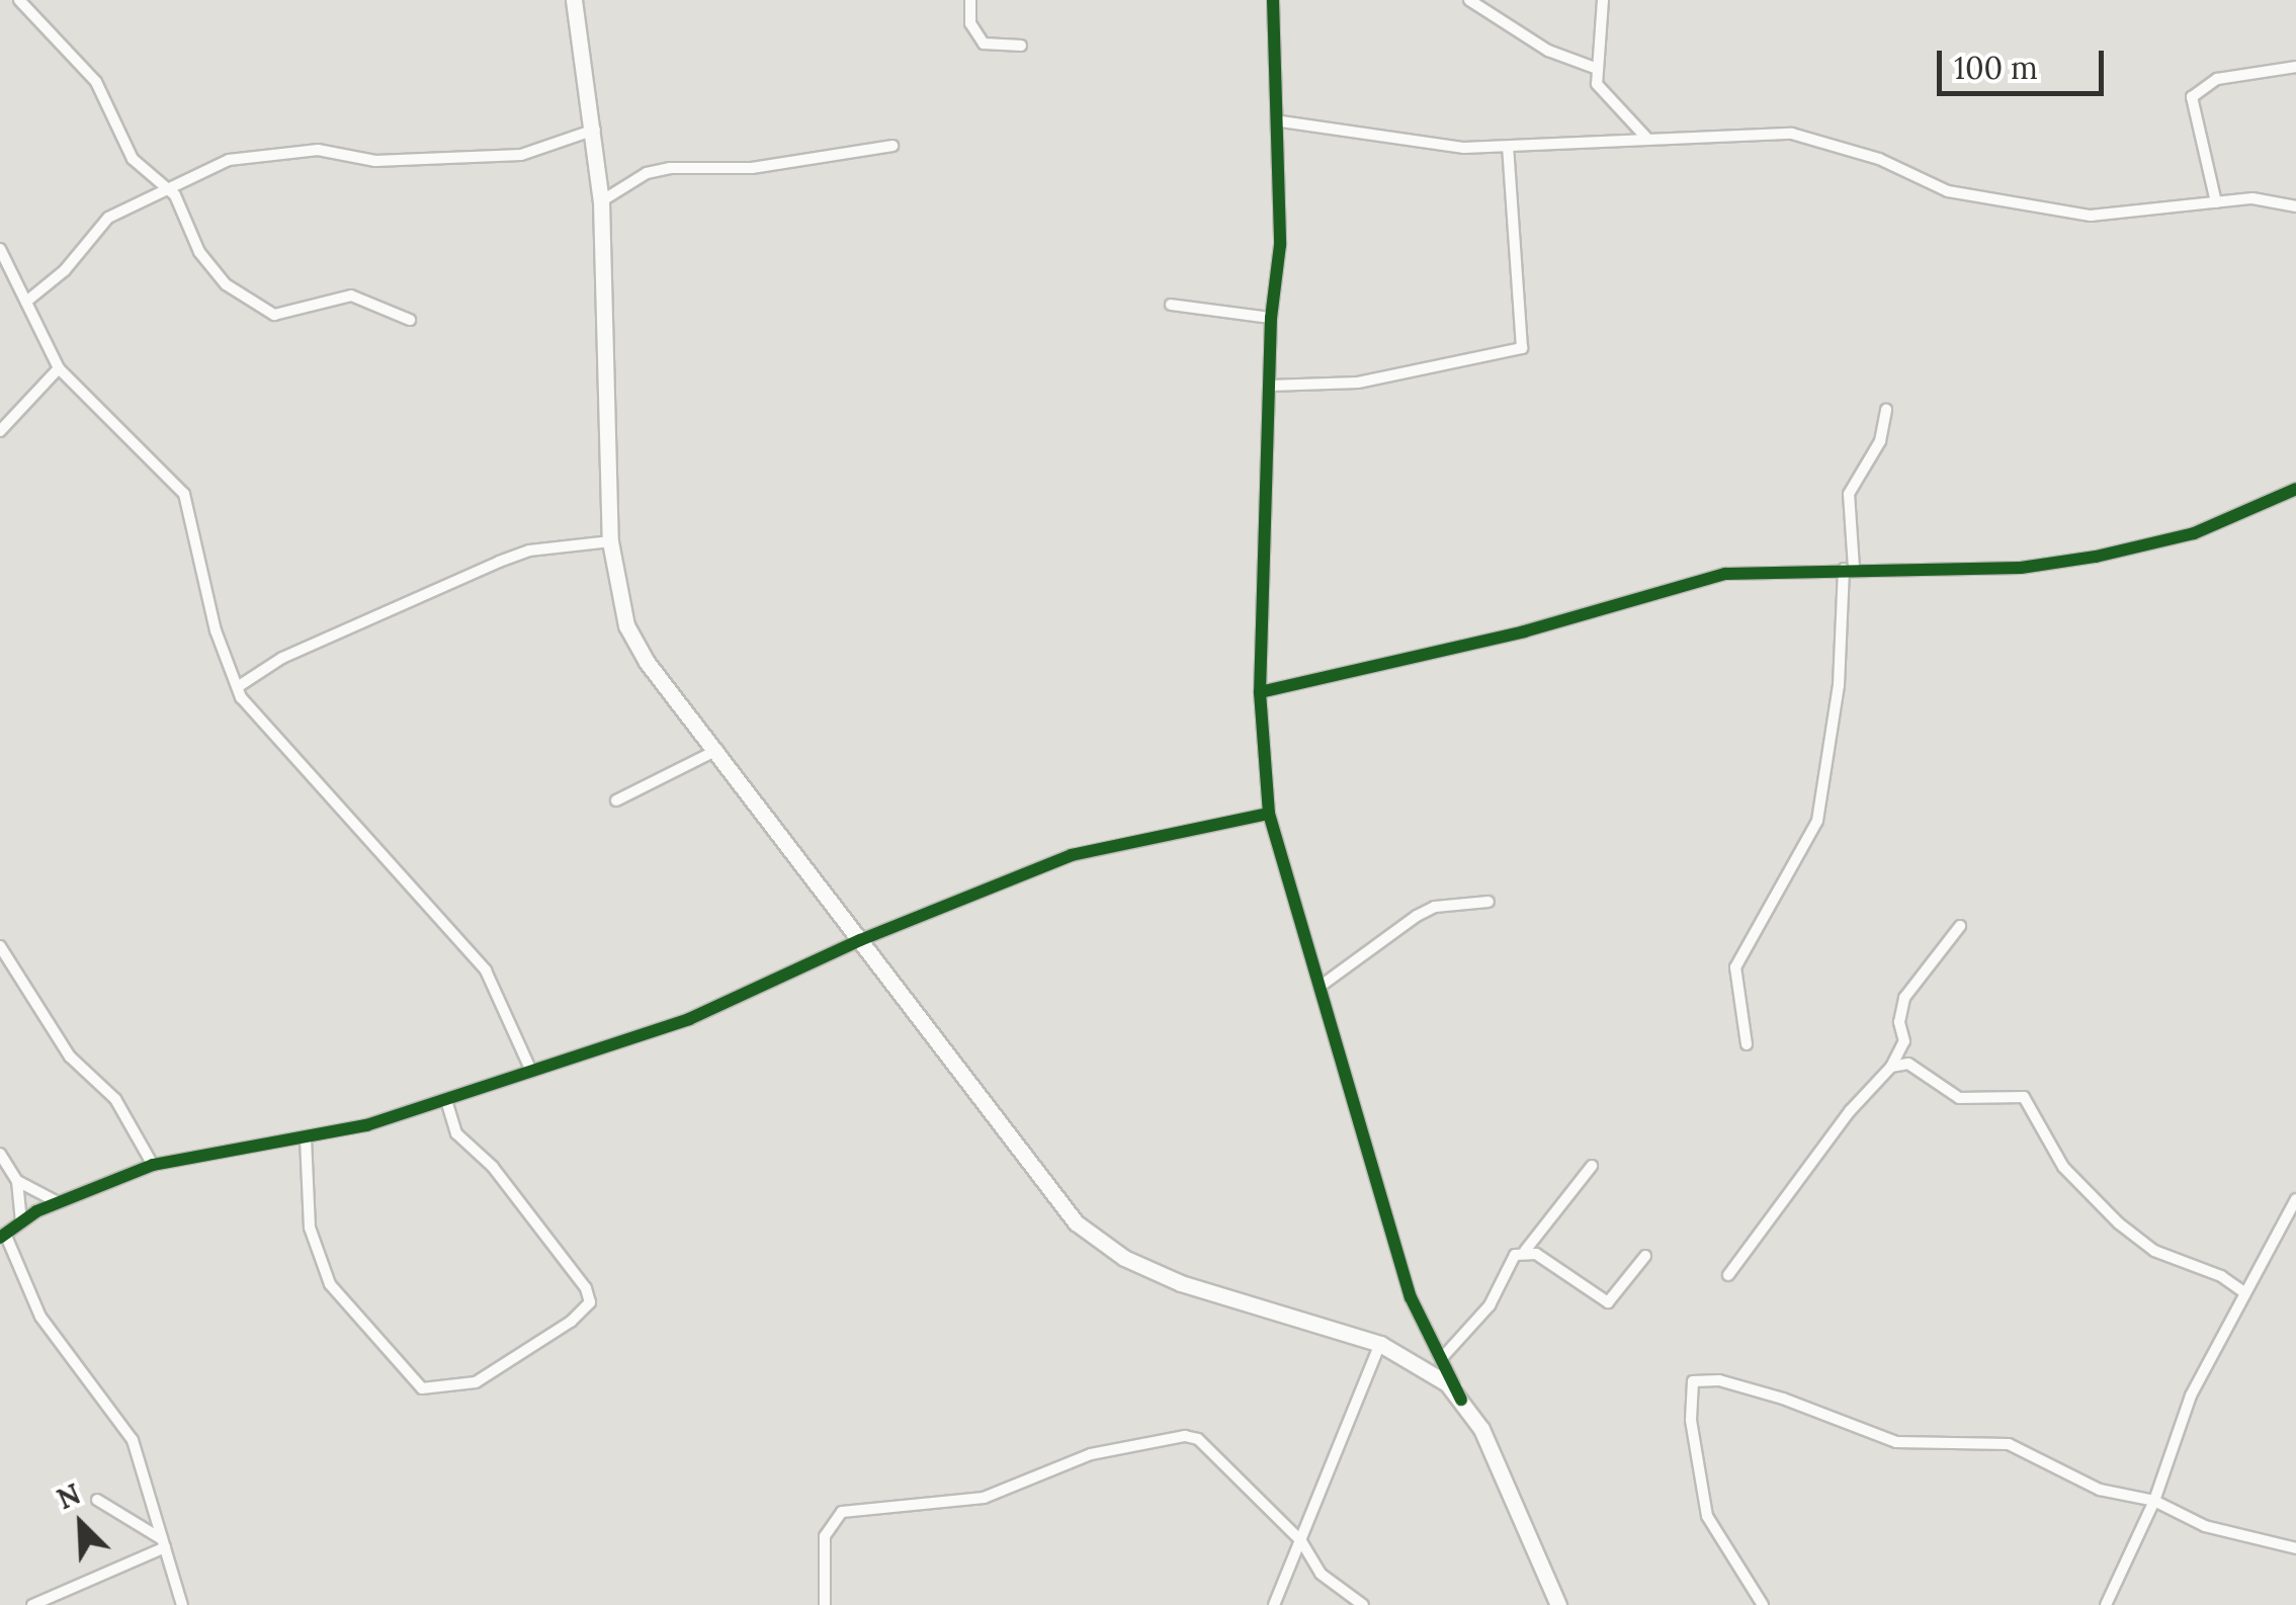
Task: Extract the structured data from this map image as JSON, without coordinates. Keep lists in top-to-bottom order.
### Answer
{
  "scale_bar": "100 m",
  "north": "top left"
}
